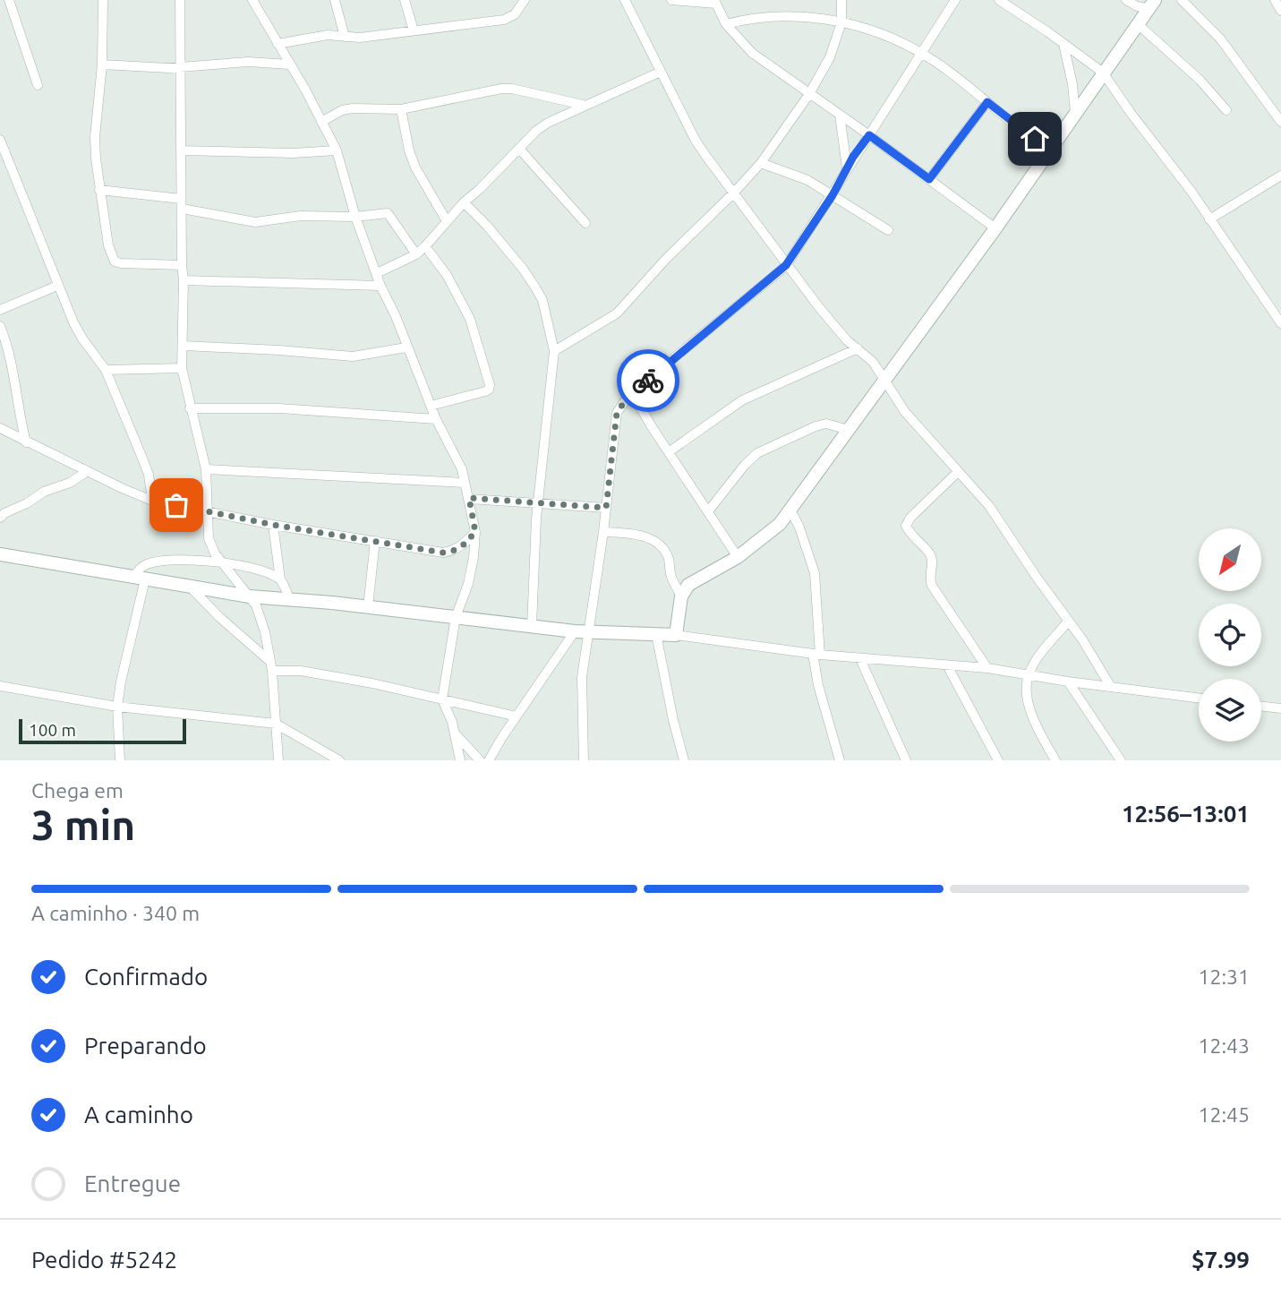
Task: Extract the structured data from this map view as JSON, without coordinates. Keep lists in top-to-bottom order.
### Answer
{
  "scale_bar": "100 m",
  "north": "bottom left",
  "page": {
    "scale": "100 m",
    "heading": ["3 min", "Chega em", "12:56–13:01"],
    "panel": ["Pedido #5242", "$7.99"],
    "bar": "A caminho · 340 m",
    "list": [
      ["Confirmado", "12:31"],
      ["Preparando", "12:43"],
      ["A caminho", "12:45"],
      "Entregue"
    ]
  }
}
